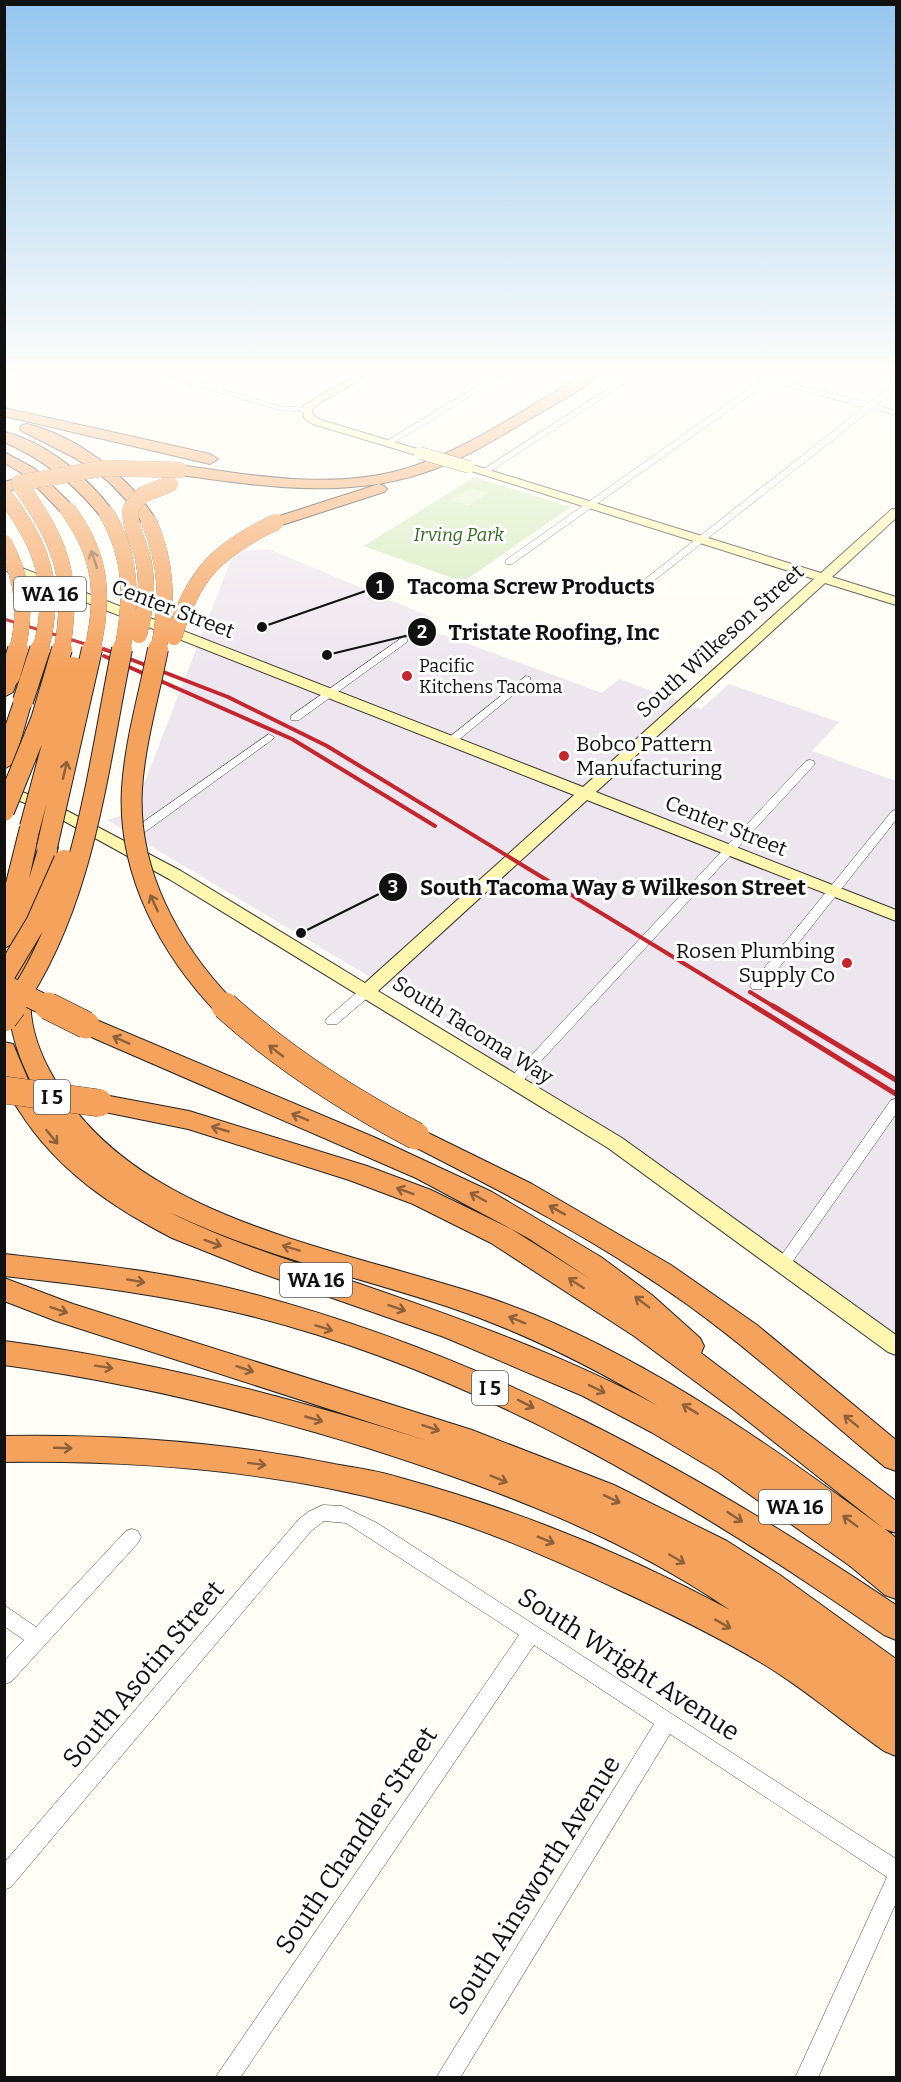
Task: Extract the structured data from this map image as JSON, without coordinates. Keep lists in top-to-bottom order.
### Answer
{
  "streets": {
    "highway": ["WA 16", "I 5"],
    "main road": ["Center Street", "South Wilkeson Street", "South Tacoma Way"],
    "street": [
      "South Wright Avenue",
      "South Asotin Street",
      "South Chandler Street",
      "South Ainsworth Avenue"
    ]
  },
  "crossings": [
    ["Center Street", "South Wilkeson Street"],
    ["South Wilkeson Street", "South Tacoma Way"],
    ["South Wright Avenue", "South Asotin Street"],
    ["South Wright Avenue", "South Chandler Street"],
    ["South Wright Avenue", "South Ainsworth Avenue"]
  ],
  "parks": ["Irving Park"],
  "places": [
    "Tacoma Screw Products",
    "Tristate Roofing, Inc",
    "Pacific Kitchens Tacoma",
    "Bobco Pattern Manufacturing",
    "South Tacoma Way & Wilkeson Street",
    "Rosen Plumbing Supply Co"
  ]
}
